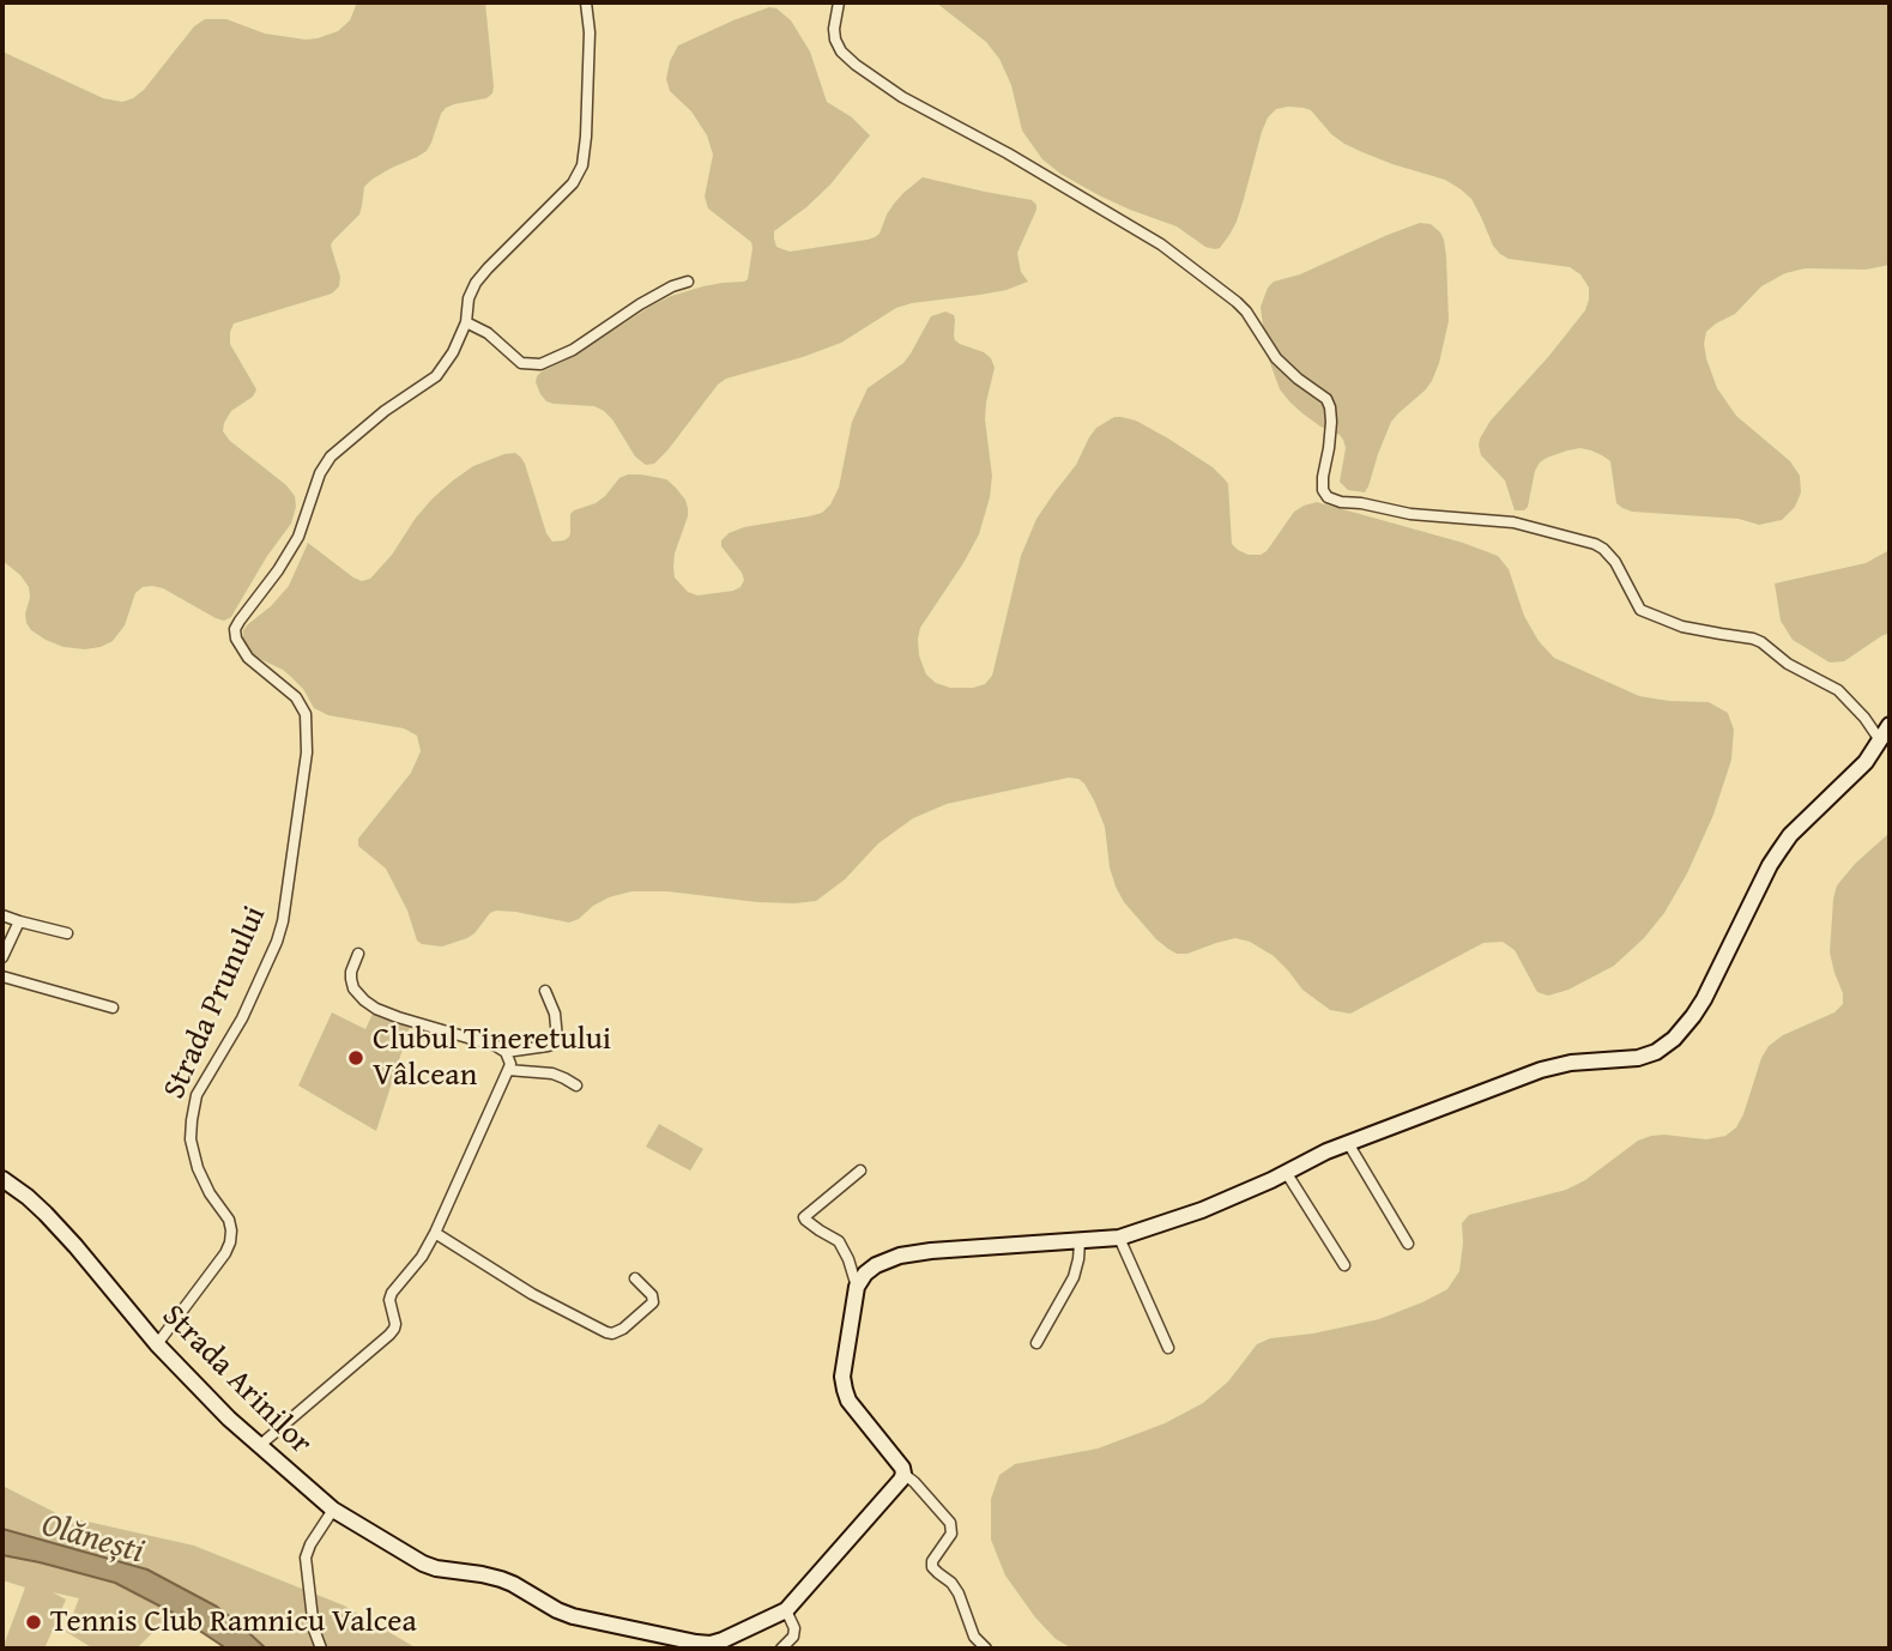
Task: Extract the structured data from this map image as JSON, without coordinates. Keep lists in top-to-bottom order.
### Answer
{
  "streets": {
    "street": ["Strada Prunului", "Strada Arinilor"]
  },
  "crossings": [
    ["Strada Prunului", "Strada Arinilor"]
  ],
  "water": ["Olănești"],
  "places": ["Clubul Tineretului Vâlcean", "Tennis Club Ramnicu Valcea"]
}
